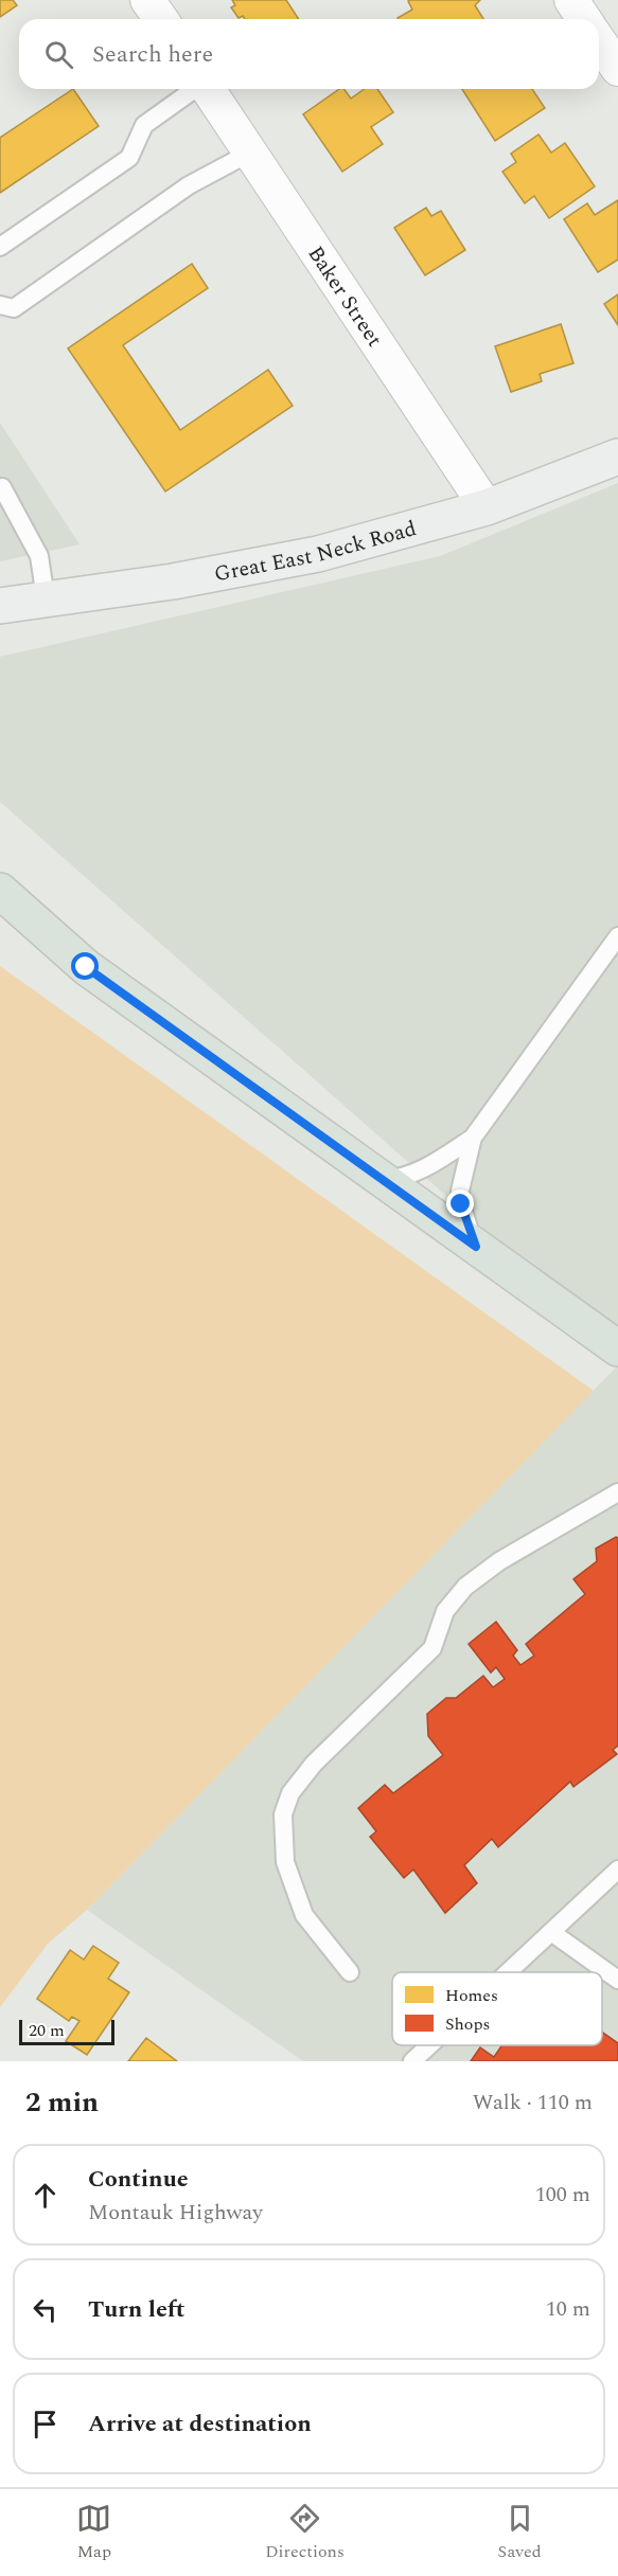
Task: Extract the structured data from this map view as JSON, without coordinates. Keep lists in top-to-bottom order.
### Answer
{
  "streets": {
    "main road": ["Great East Neck Road"],
    "street": ["Baker Street"]
  },
  "crossings": [
    ["Baker Street", "Great East Neck Road"]
  ],
  "legend": ["Homes", "Shops"],
  "scale_bar": "20 m",
  "page": {
    "search": "Search here",
    "scale": "20 m",
    "heading": ["2 min", "Walk · 110 m"],
    "list": [
      ["Continue", "Montauk Highway", "100 m"],
      ["Turn left", "10 m"],
      "Arrive at destination"
    ],
    "nav": ["Map", "Directions", "Saved"]
  }
}
